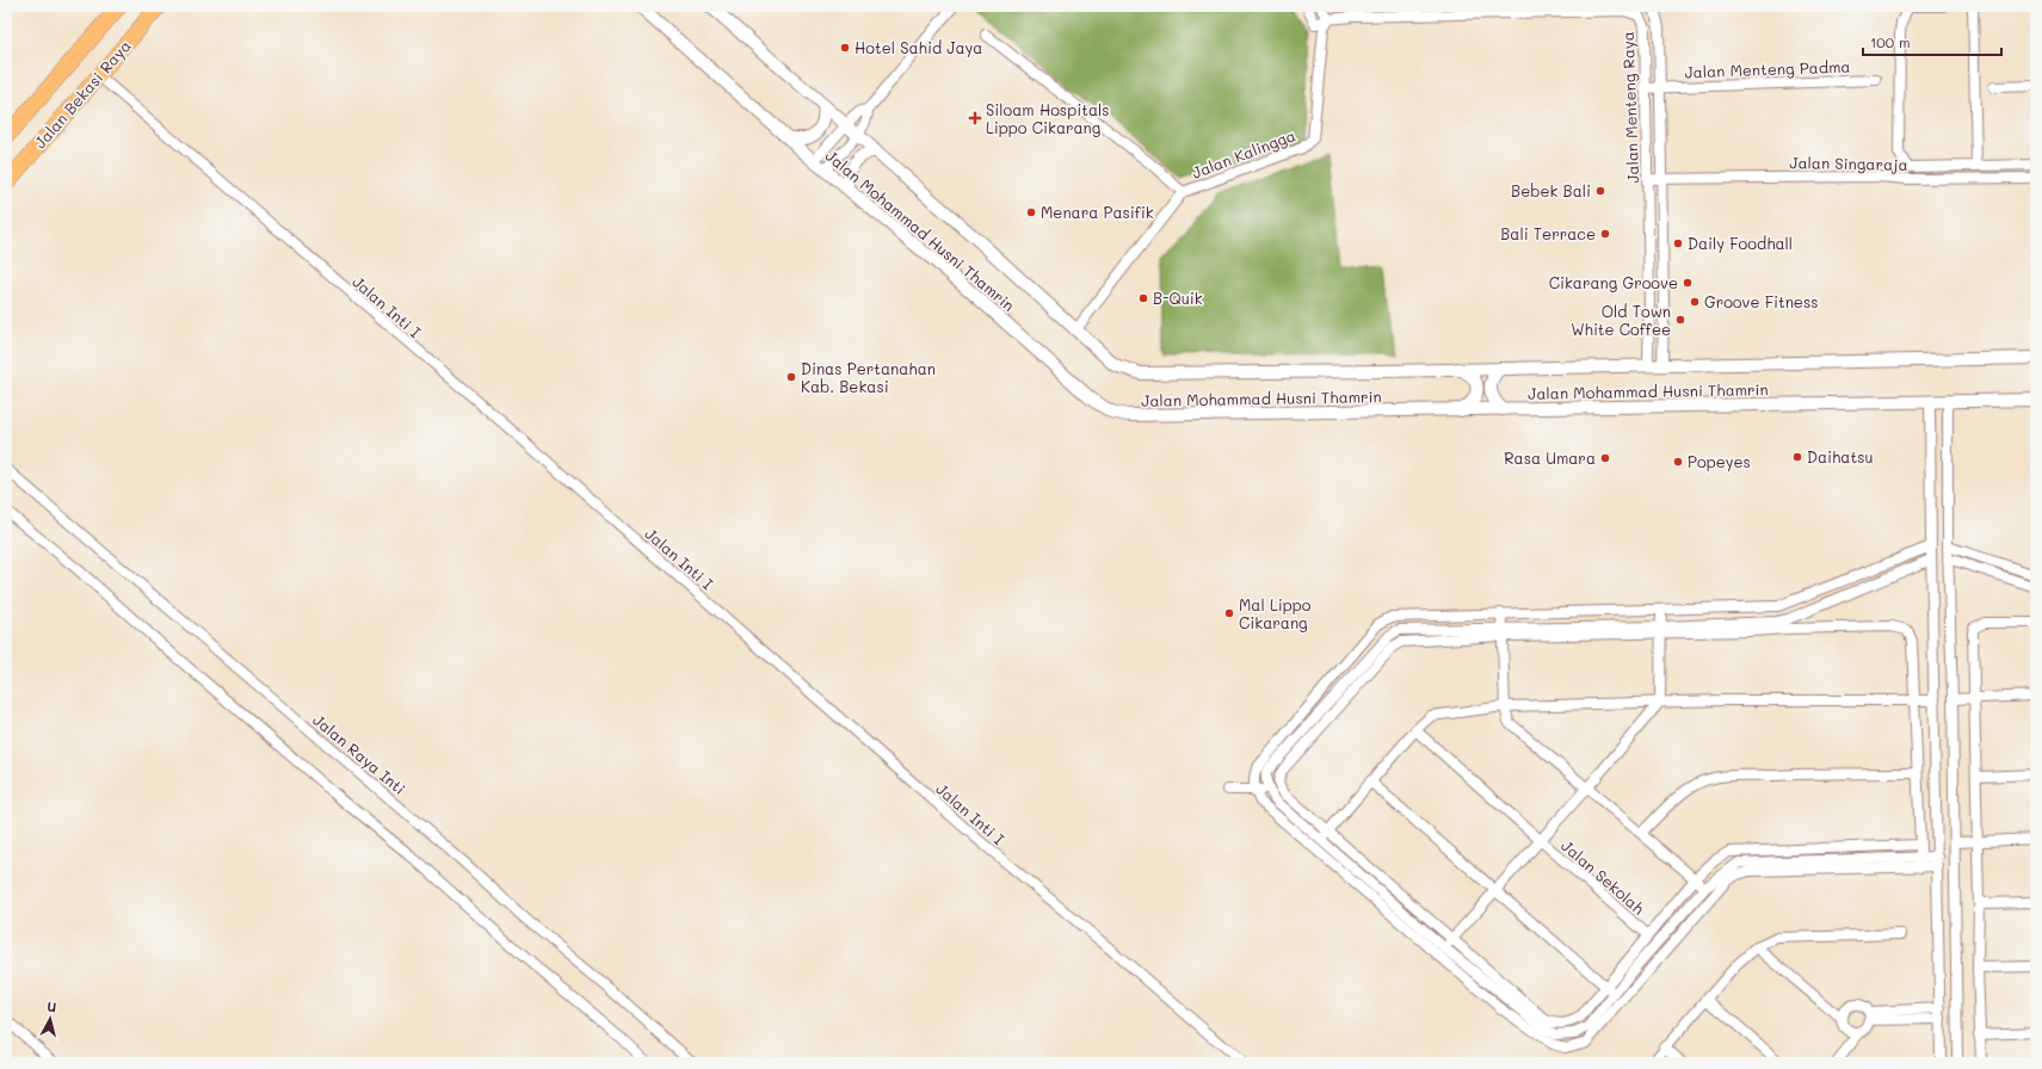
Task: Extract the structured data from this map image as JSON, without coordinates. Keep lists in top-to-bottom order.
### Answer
{
  "streets": {
    "main road": ["Jalan Bekasi Raya"],
    "street": [
      "Jalan Menteng Padma",
      "Jalan Menteng Raya",
      "Jalan Kalingga",
      "Jalan Singaraja",
      "Jalan Mohammad Husni Thamrin",
      "Jalan Inti I",
      "Jalan Raya Inti",
      "Jalan Sekolah"
    ]
  },
  "crossings": [
    ["Jalan Menteng Padma", "Jalan Menteng Raya"],
    ["Jalan Bekasi Raya", "Jalan Inti I"],
    ["Jalan Menteng Raya", "Jalan Kalingga"],
    ["Jalan Menteng Raya", "Jalan Singaraja"],
    ["Jalan Menteng Raya", "Jalan Mohammad Husni Thamrin"]
  ],
  "places": {
    "other": [
      "Hotel Sahid Jaya",
      "Bebek Bali",
      "Menara Pasifik",
      "Bali Terrace",
      "Daily Foodhall",
      "Cikarang Groove",
      "B-Quik",
      "Groove Fitness",
      "Old Town White Coffee",
      "Dinas Pertanahan Kab. Bekasi",
      "Daihatsu",
      "Rasa Umara",
      "Popeyes",
      "Mal Lippo Cikarang"
    ],
    "health": ["Siloam Hospitals Lippo Cikarang"]
  },
  "scale_bar": "100 m",
  "north": "top"
}
